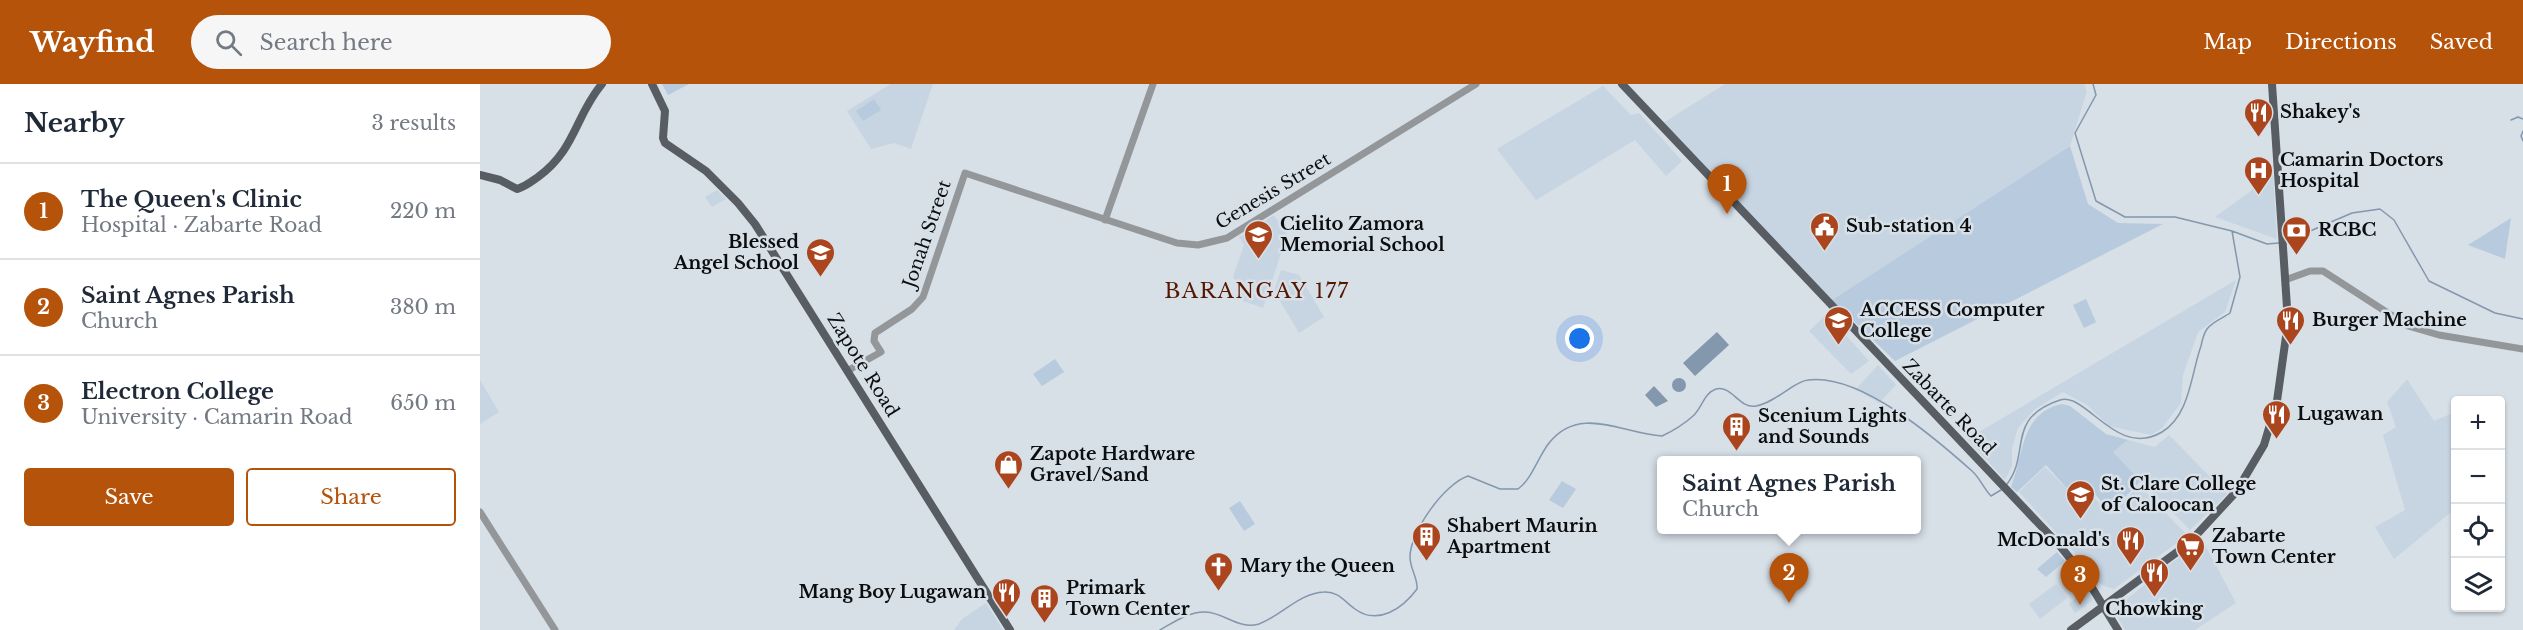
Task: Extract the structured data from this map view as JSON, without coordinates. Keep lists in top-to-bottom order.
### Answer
{
  "streets": {
    "main road": ["Zapote Road", "Zabarte Road"],
    "street": ["Genesis Street", "Jonah Street"]
  },
  "crossings": [
    ["Genesis Street", "Jonah Street"],
    ["Jonah Street", "Zapote Road"]
  ],
  "districts": ["BARANGAY 177"],
  "places": {
    "restaurant": [
      "Shakey's",
      "Burger Machine",
      "Lugawan",
      "McDonald's",
      "Chowking",
      "Mang Boy Lugawan"
    ],
    "hospital": ["Camarin Doctors Hospital"],
    "public building": ["Sub-station 4"],
    "bank": ["RCBC"],
    "school or university": [
      "Cielito Zamora Memorial School",
      "Blessed Angel School",
      "ACCESS Computer College",
      "St. Clare College of Caloocan"
    ],
    "building": ["Scenium Lights and Sounds", "Shabert Maurin Apartment", "Primark Town Center"],
    "shop": ["Zapote Hardware Gravel/Sand"],
    "supermarket": ["Zabarte Town Center"],
    "church": ["Mary the Queen"]
  },
  "page": {
    "header": "Wayfind",
    "search": "Search here",
    "nav": ["Map", "Directions", "Saved"],
    "heading": ["Nearby", "3 results"],
    "list": [
      {
        "mark": "1",
        "name": "The Queen's Clinic",
        "note": "Hospital · Zabarte Road",
        "value": "220 m"
      },
      {
        "mark": "2",
        "name": "Saint Agnes Parish",
        "note": "Church",
        "value": "380 m"
      },
      {
        "mark": "3",
        "name": "Electron College",
        "note": "University · Camarin Road",
        "value": "650 m"
      }
    ],
    "pins": ["1", "2", "3"],
    "map_buttons": ["+", "−"],
    "buttons": ["Save", "Share"],
    "popup": ["Saint Agnes Parish", "Church"]
  }
}
